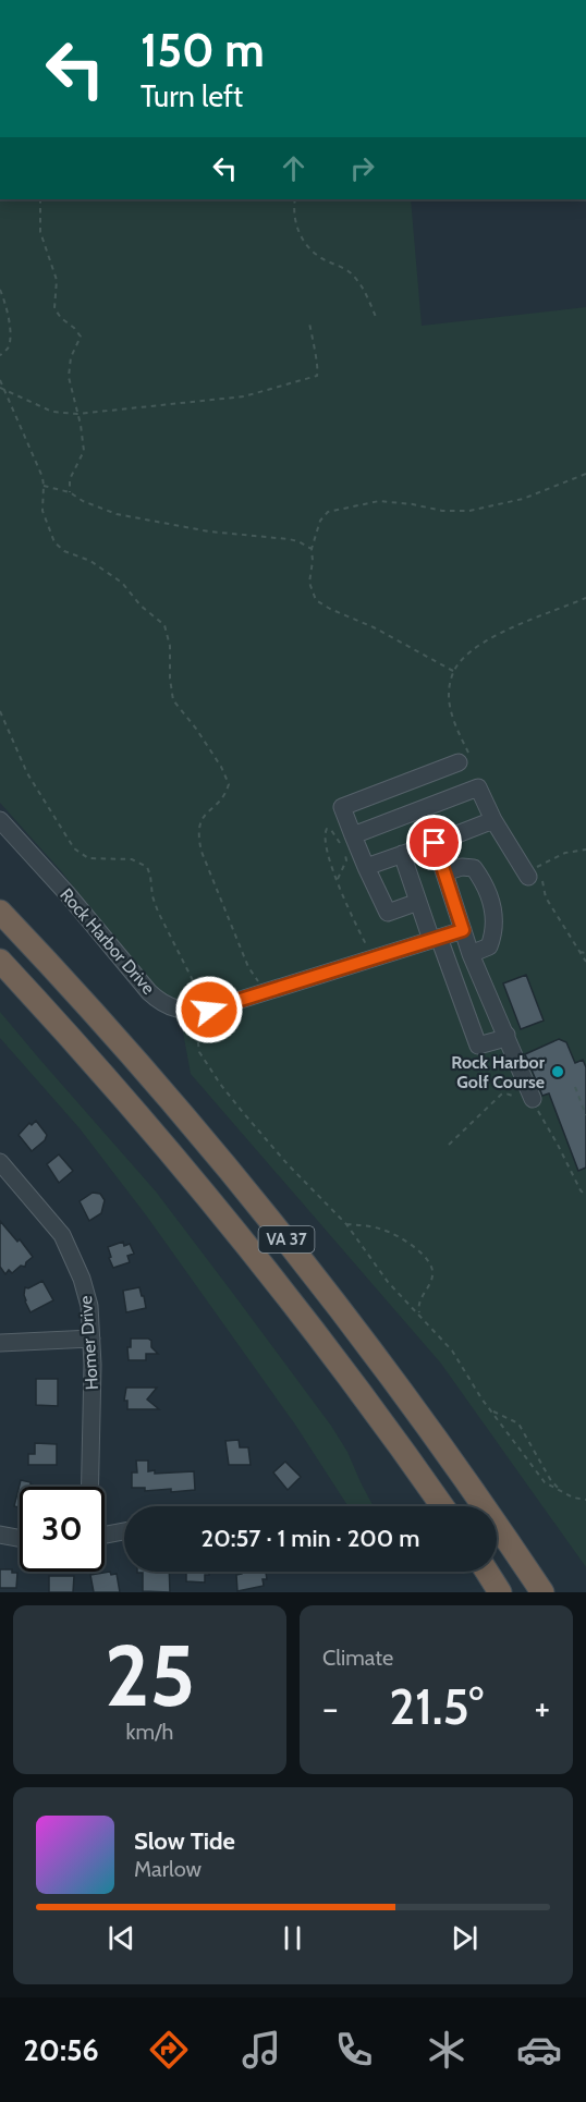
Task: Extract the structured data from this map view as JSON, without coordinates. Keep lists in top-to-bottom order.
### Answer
{
  "streets": {
    "highway": ["VA 37"],
    "street": ["Rock Harbor Drive", "Homer Drive"]
  },
  "places": ["Rock Harbor Golf Course"],
  "page": {
    "turn": ["150 m", "Turn left"],
    "limit": "30",
    "trip": "20:57 · 1 min · 200 m",
    "tile": [
      ["25", "km/h"],
      "Climate"
    ],
    "heat": ["−", "21.5°", "+"],
    "song": ["Slow Tide", "Marlow"],
    "tabs": "20:56"
  }
}
